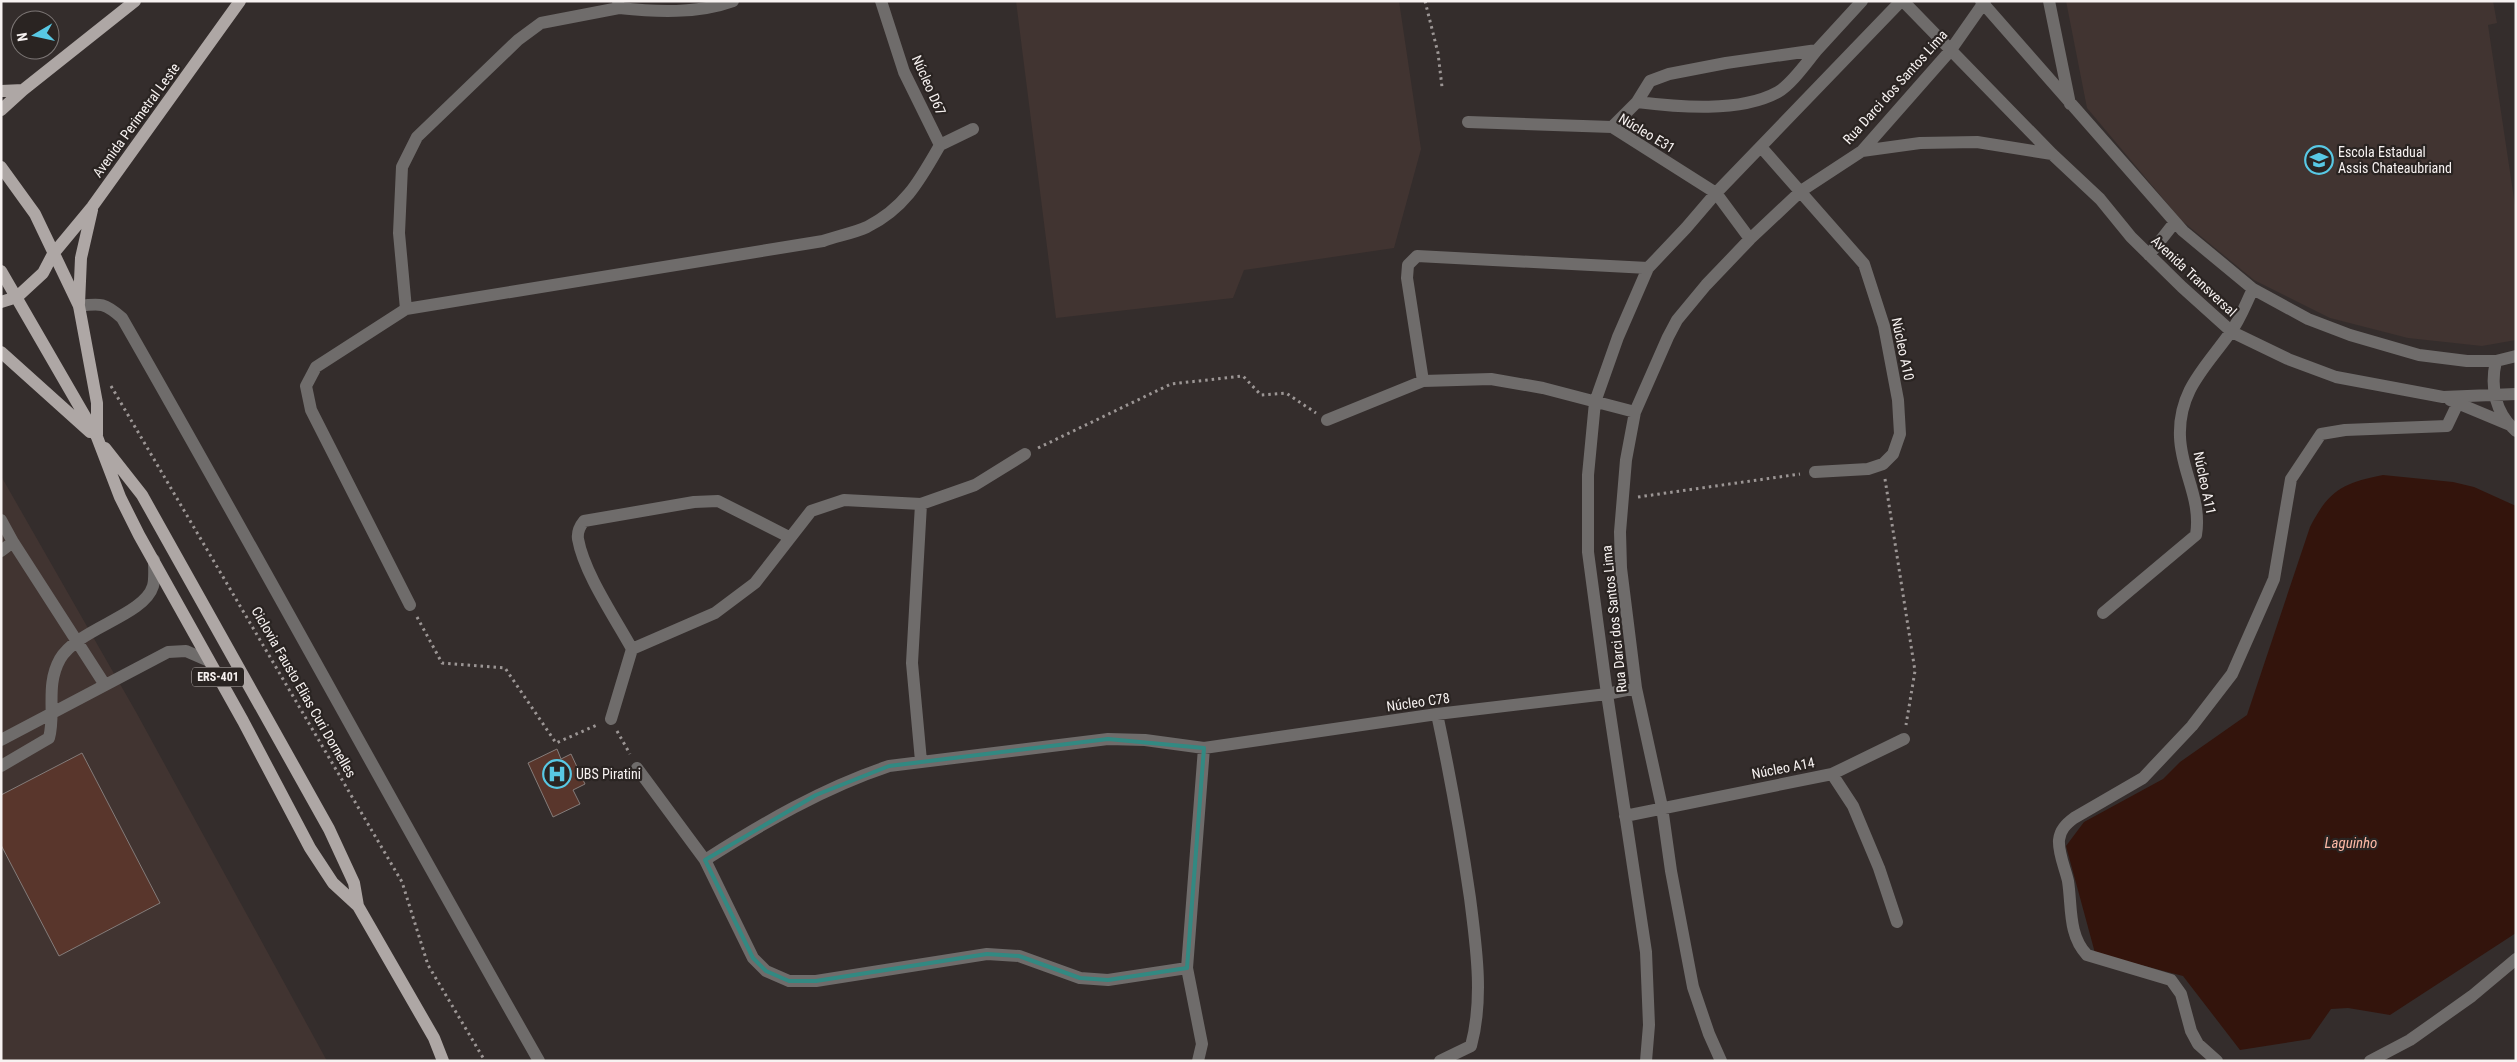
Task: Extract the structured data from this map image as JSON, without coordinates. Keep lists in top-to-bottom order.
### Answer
{
  "streets": {
    "main road": ["Avenida Perimetral Leste", "ERS-401"],
    "street": [
      "Núcleo D67",
      "Rua Darci dos Santos Lima",
      "Núcleo E31",
      "Avenida Transversal",
      "Núcleo A10",
      "Núcleo A11",
      "Núcleo C78",
      "Núcleo A14"
    ],
    "path": ["Ciclovia Fausto Elias Curi Dornelles"]
  },
  "crossings": [
    ["Rua Darci dos Santos Lima", "Núcleo E31"],
    ["Rua Darci dos Santos Lima", "Avenida Transversal"],
    ["Rua Darci dos Santos Lima", "Núcleo A10"],
    ["Rua Darci dos Santos Lima", "Núcleo C78"],
    ["Rua Darci dos Santos Lima", "Núcleo A14"],
    ["Avenida Perimetral Leste", "ERS-401"],
    ["Avenida Transversal", "Núcleo A11"]
  ],
  "water": ["Laguinho"],
  "places": {
    "school or university": ["Escola Estadual Assis Chateaubriand"],
    "hospital": ["UBS Piratini"]
  },
  "north": "left"
}
